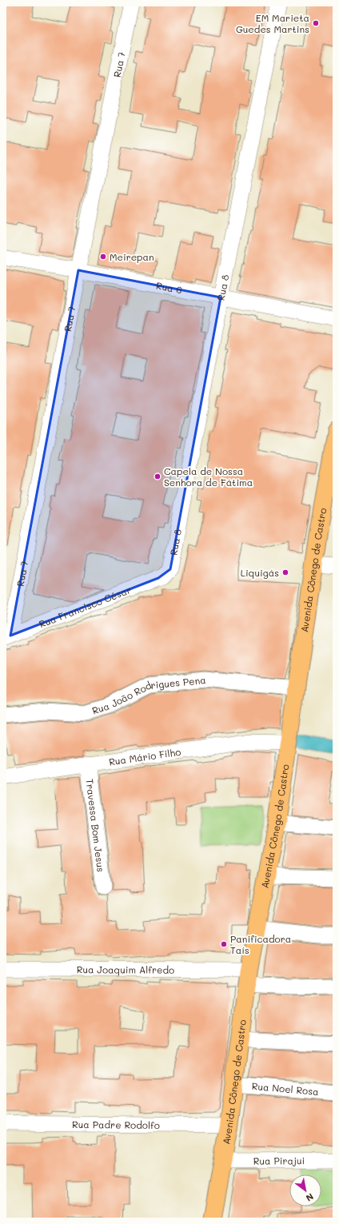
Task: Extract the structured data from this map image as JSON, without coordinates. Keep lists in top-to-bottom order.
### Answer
{
  "streets": {
    "main road": ["Avenida Cônego de Castro"],
    "street": [
      "Rua 7",
      "Rua 6",
      "Rua 8",
      "Rua Francisco César",
      "Rua João Rodrigues Pena",
      "Rua Mário Filho",
      "Travessa Bom Jesus",
      "Rua Joaquim Alfredo",
      "Rua Noel Rosa",
      "Rua Padre Rodolfo",
      "Rua Pirajui"
    ]
  },
  "crossings": [
    ["Rua 7", "Rua 6"],
    ["Rua 7", "Rua Francisco César"],
    ["Rua 6", "Rua 8"],
    ["Rua 8", "Rua Francisco César"],
    ["Avenida Cônego de Castro", "Rua João Rodrigues Pena"],
    ["Avenida Cônego de Castro", "Rua Mário Filho"],
    ["Avenida Cônego de Castro", "Rua Joaquim Alfredo"],
    ["Avenida Cônego de Castro", "Rua Noel Rosa"],
    ["Avenida Cônego de Castro", "Rua Padre Rodolfo"],
    ["Avenida Cônego de Castro", "Rua Pirajui"],
    ["Rua Mário Filho", "Travessa Bom Jesus"]
  ],
  "places": [
    "EM Marieta Guedes Martins",
    "Meirepan",
    "Capela de Nossa Senhora de Fátima",
    "Liquigás",
    "Panificadora Taís"
  ],
  "north": "bottom right"
}
